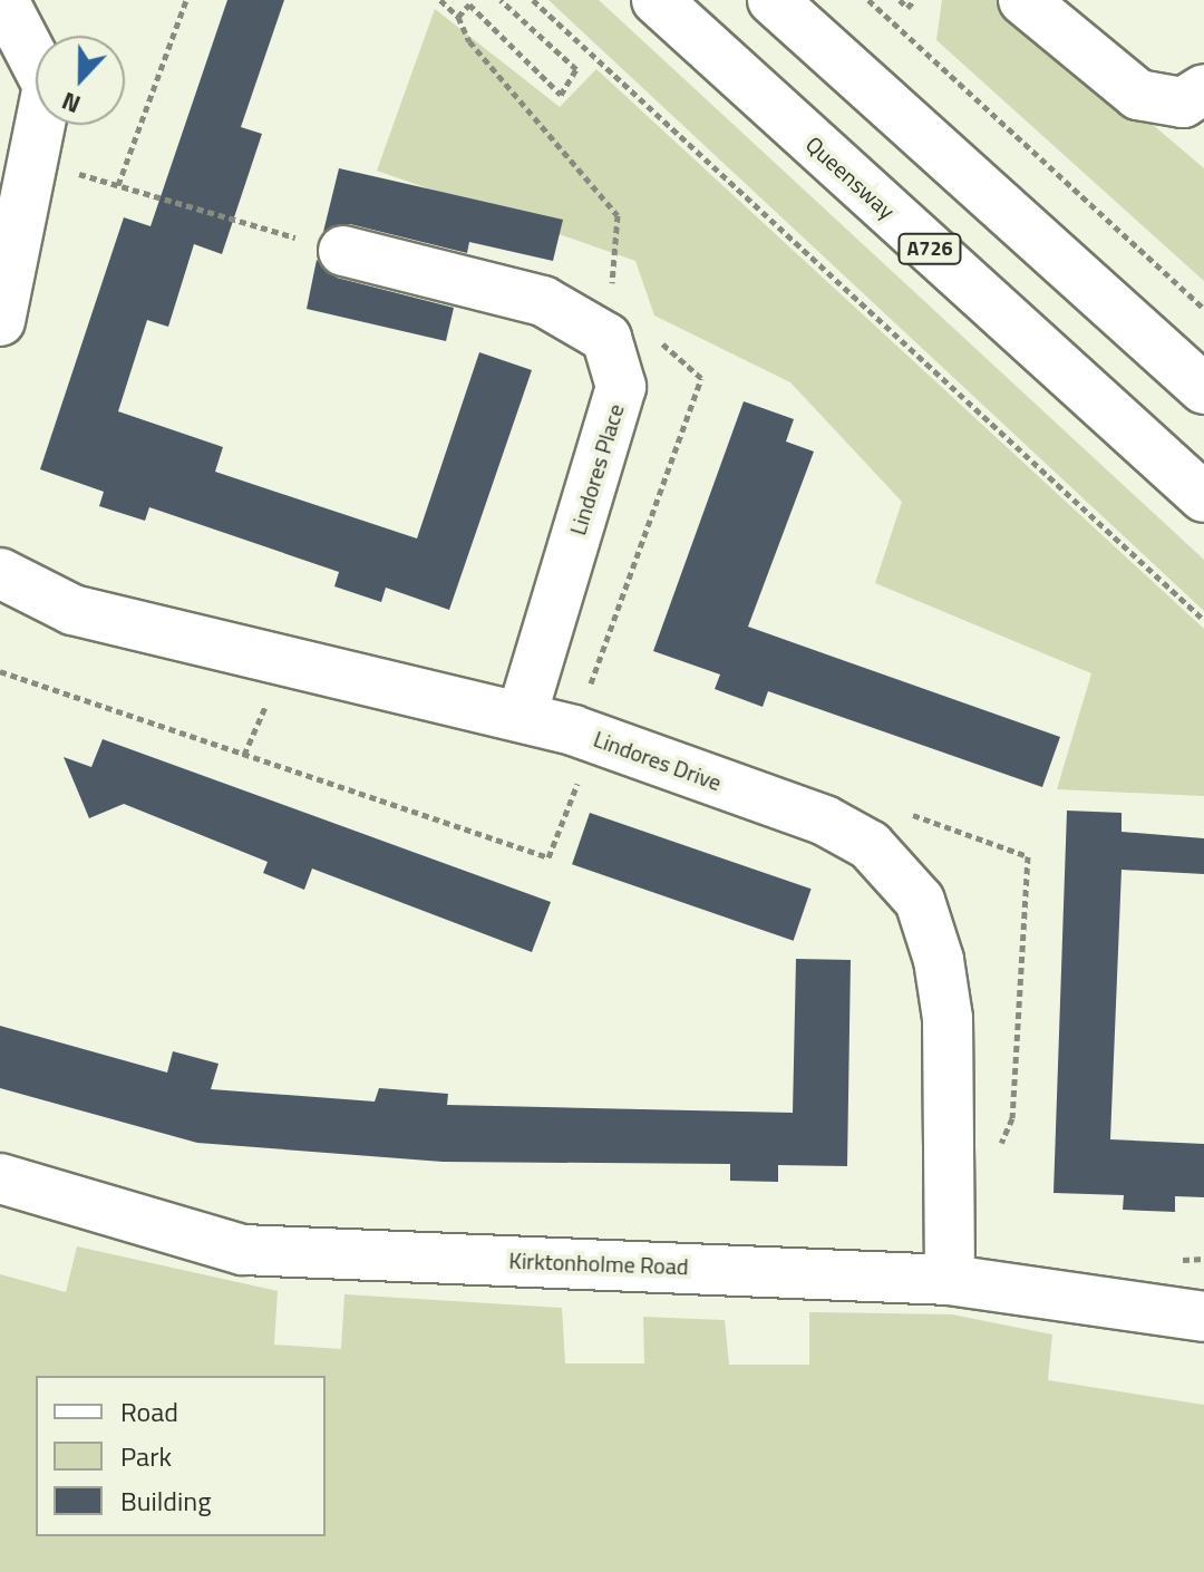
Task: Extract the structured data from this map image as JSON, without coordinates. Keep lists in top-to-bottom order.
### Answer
{
  "streets": {
    "main road": [
      "Queensway",
      "A726",
      "Lindores Place",
      "Lindores Drive",
      "Kirktonholme Road"
    ]
  },
  "crossings": [
    ["Lindores Place", "Lindores Drive"],
    ["Lindores Drive", "Kirktonholme Road"]
  ],
  "legend": ["Road", "Park", "Building"],
  "north": "bottom"
}
